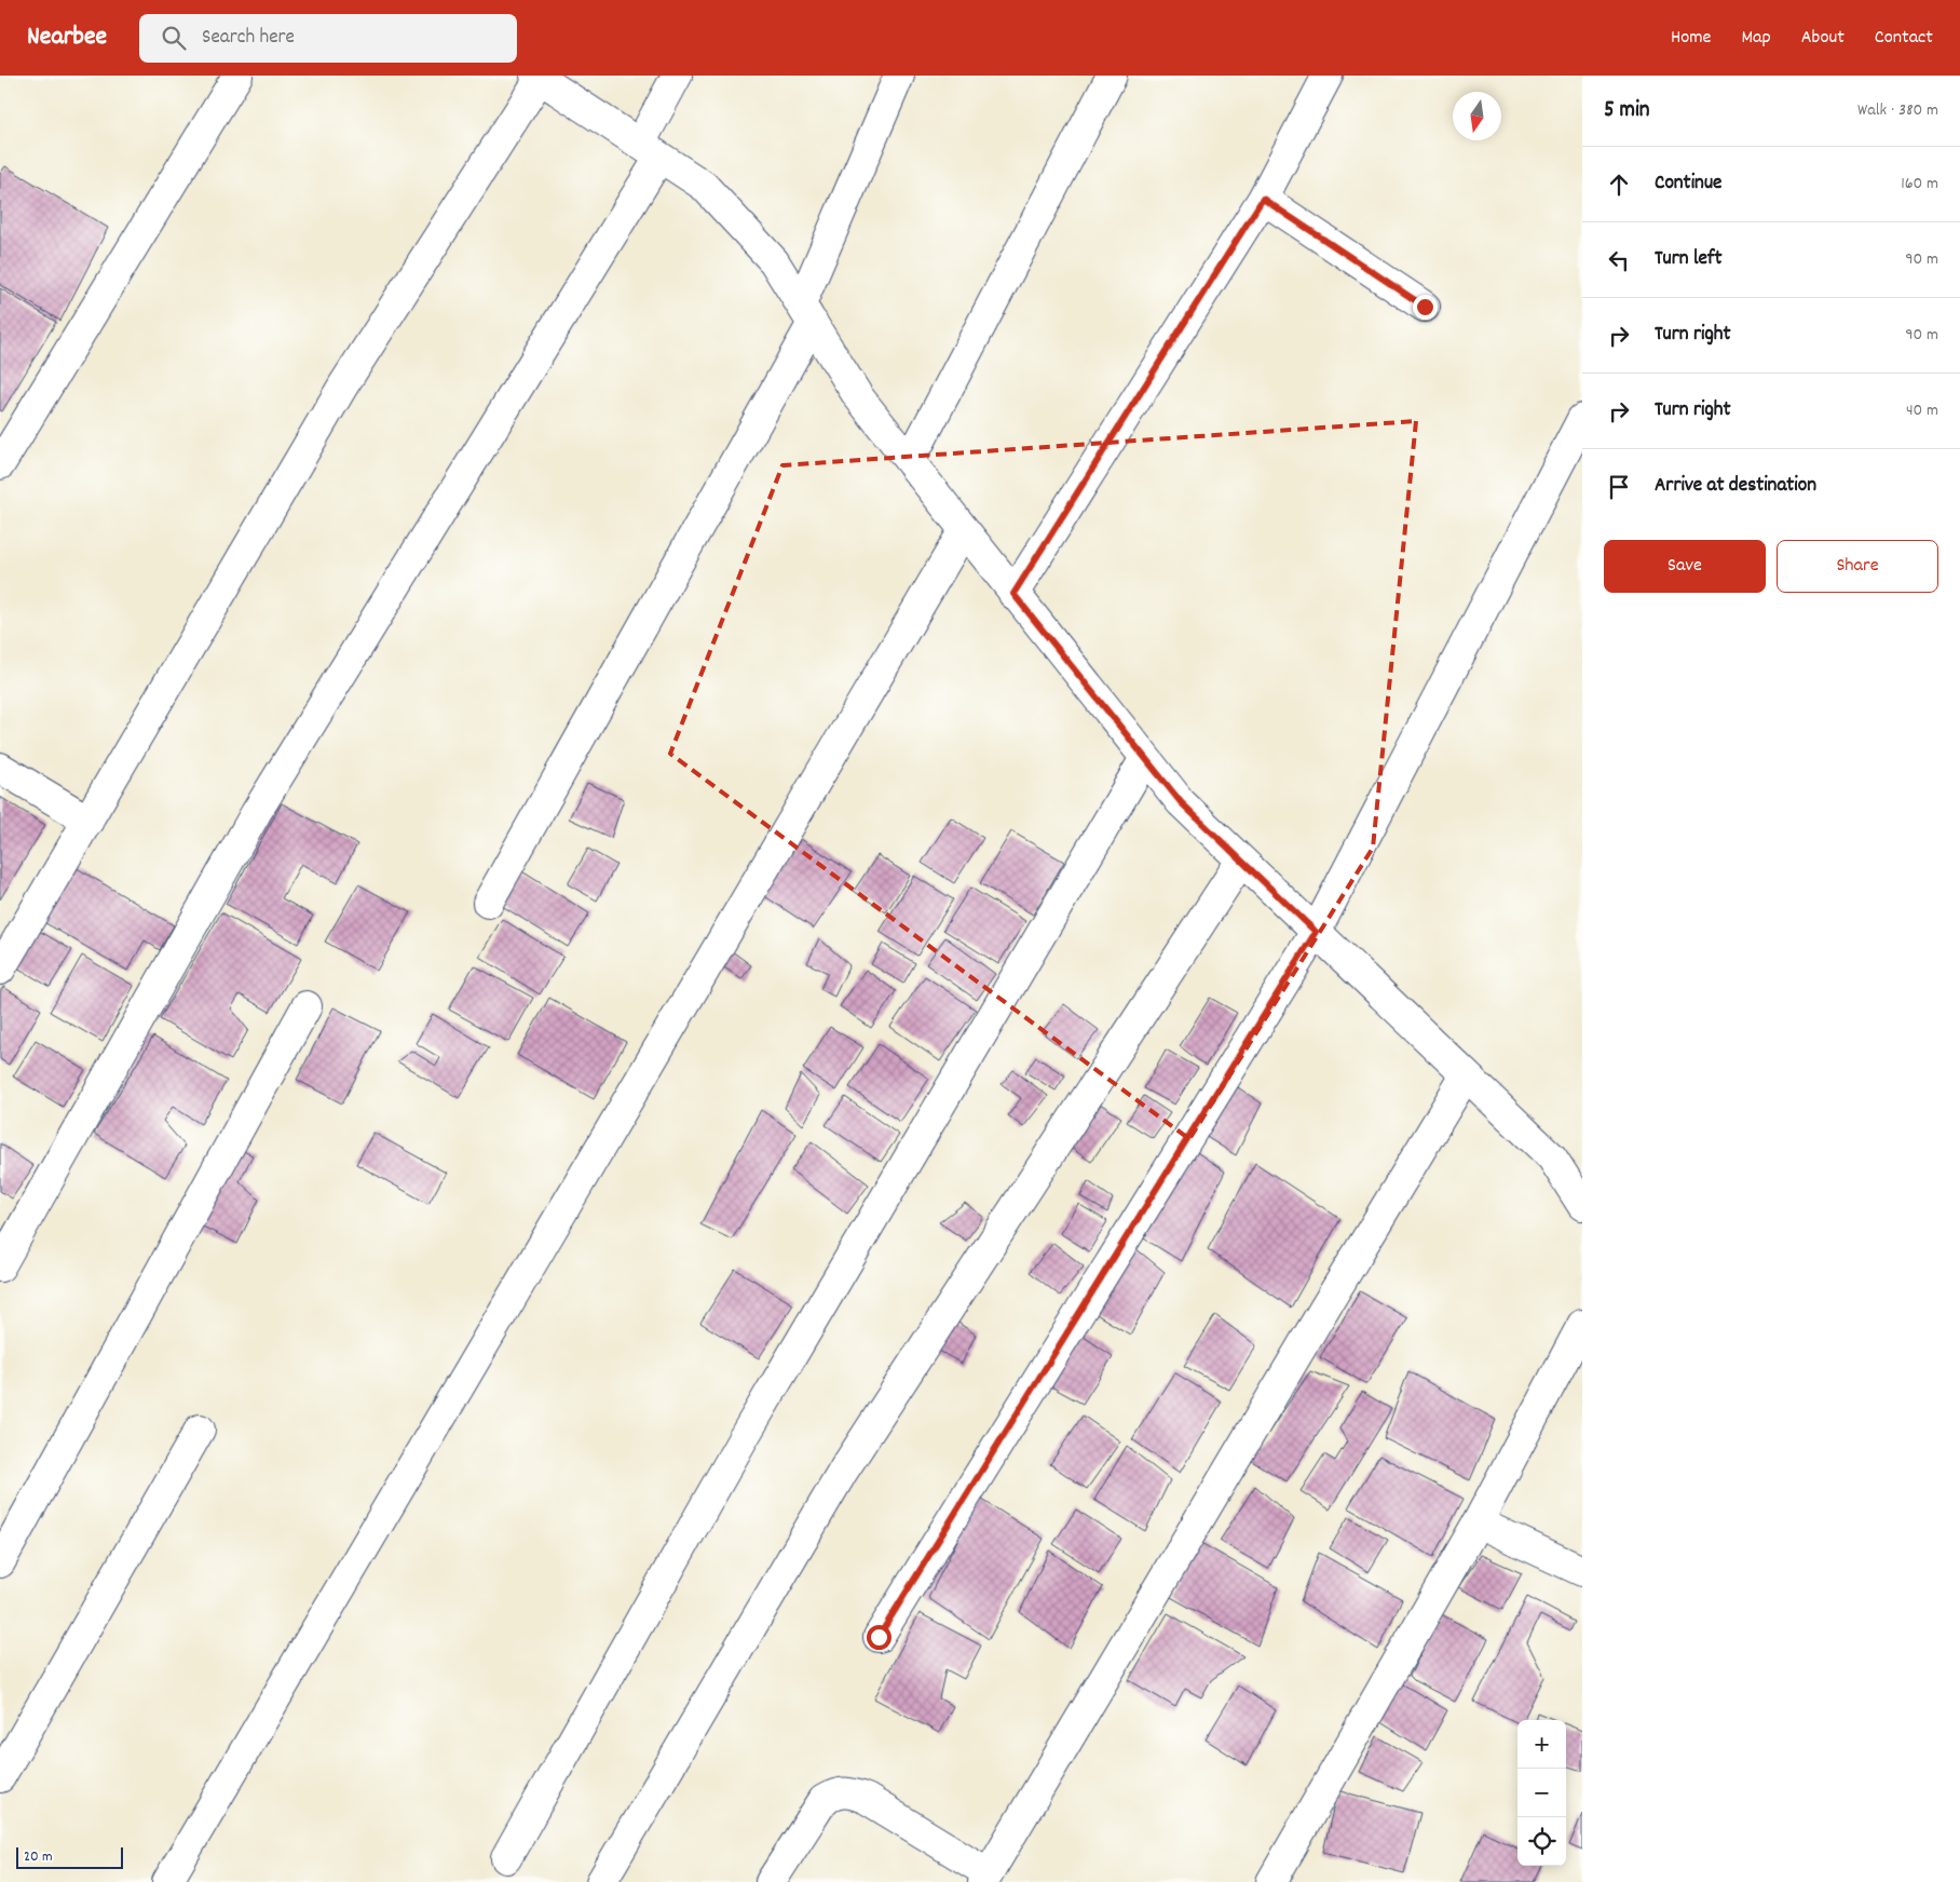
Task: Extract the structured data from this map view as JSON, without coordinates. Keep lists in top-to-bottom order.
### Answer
{
  "scale_bar": "20 m",
  "north": "bottom",
  "page": {
    "header": "Nearbee",
    "search": "Search here",
    "nav": [
      "Home",
      "Map",
      "About",
      "Contact"
    ],
    "heading": ["5 min", "Walk · 380 m"],
    "list": [
      ["Continue", "160 m"],
      ["Turn left", "90 m"],
      ["Turn right", "90 m"],
      ["Turn right", "40 m"],
      "Arrive at destination"
    ],
    "buttons": ["Save", "Share"],
    "map_buttons": ["+", "−"],
    "scale": "20 m"
  }
}
